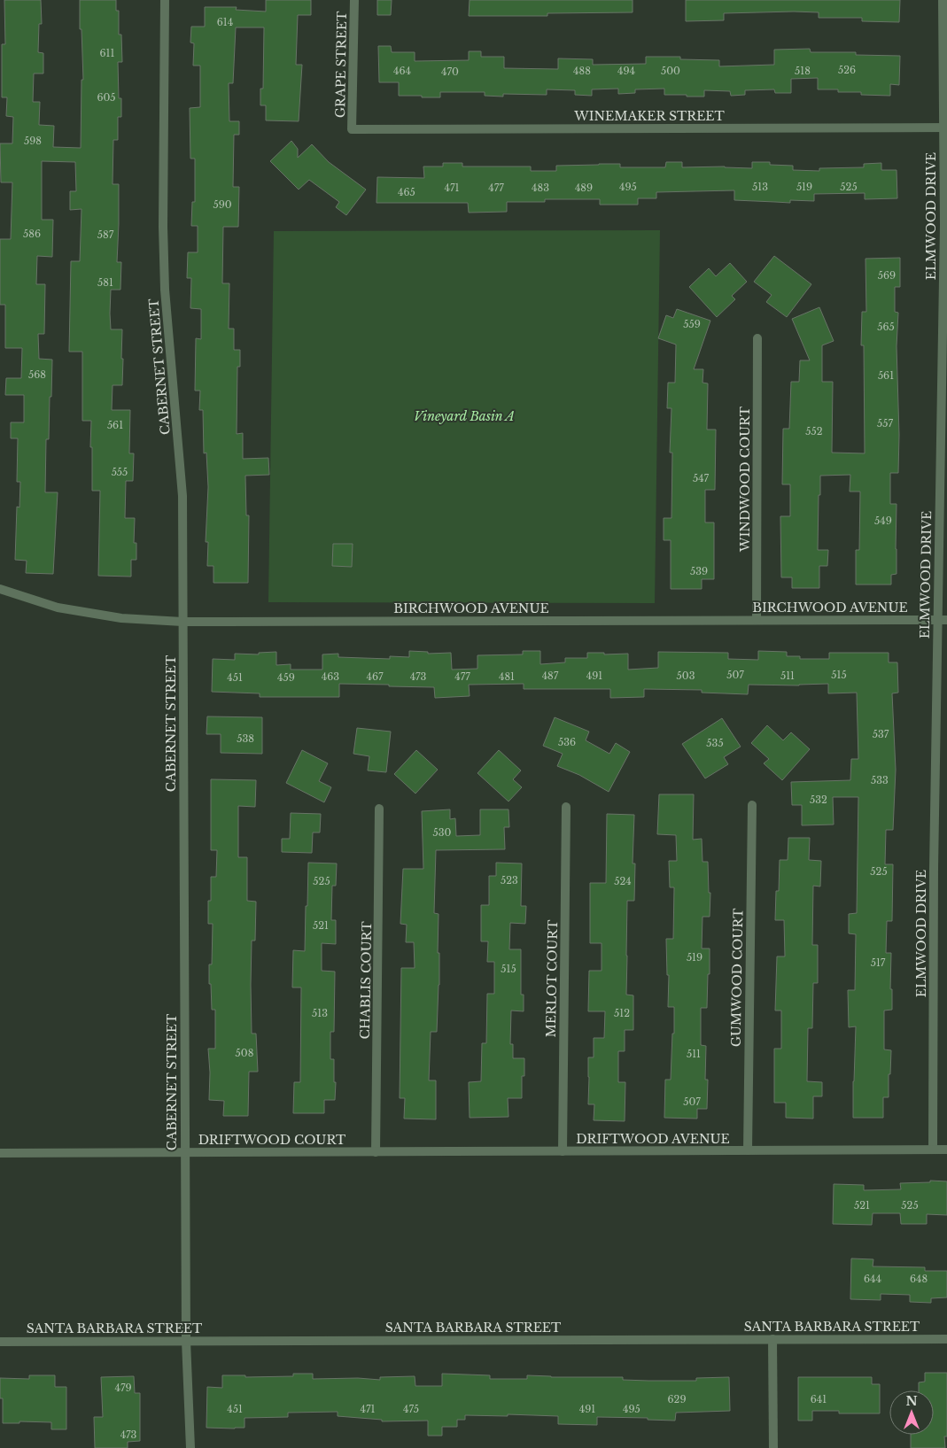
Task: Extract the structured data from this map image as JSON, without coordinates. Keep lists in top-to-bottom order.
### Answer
{
  "streets": {
    "street": [
      "GRAPE STREET",
      "WINEMAKER STREET",
      "ELMWOOD DRIVE",
      "CABERNET STREET",
      "WINDWOOD COURT",
      "BIRCHWOOD AVENUE",
      "GUMWOOD COURT",
      "MERLOT COURT",
      "CHABLIS COURT",
      "DRIFTWOOD AVENUE",
      "DRIFTWOOD COURT",
      "SANTA BARBARA STREET"
    ]
  },
  "crossings": [
    ["GRAPE STREET", "WINEMAKER STREET"],
    ["WINEMAKER STREET", "ELMWOOD DRIVE"],
    ["ELMWOOD DRIVE", "BIRCHWOOD AVENUE"],
    ["ELMWOOD DRIVE", "DRIFTWOOD AVENUE"],
    ["CABERNET STREET", "BIRCHWOOD AVENUE"],
    ["CABERNET STREET", "DRIFTWOOD COURT"],
    ["CABERNET STREET", "SANTA BARBARA STREET"],
    ["WINDWOOD COURT", "BIRCHWOOD AVENUE"],
    ["GUMWOOD COURT", "DRIFTWOOD AVENUE"],
    ["MERLOT COURT", "DRIFTWOOD AVENUE"],
    ["CHABLIS COURT", "DRIFTWOOD AVENUE"],
    ["DRIFTWOOD AVENUE", "DRIFTWOOD COURT"]
  ],
  "parks": ["Vineyard Basin A"],
  "house_numbers": [
    "614",
    "611",
    "526",
    "464",
    "488",
    "494",
    "500",
    "518",
    "470",
    "605",
    "598",
    "495",
    "513",
    "519",
    "525",
    "471",
    "477",
    "483",
    "489",
    "465",
    "590",
    "586",
    "587",
    "569",
    "581",
    "559",
    "565",
    "568",
    "561",
    "557",
    "561",
    "552",
    "555",
    "547",
    "549",
    "539",
    "507",
    "515",
    "487",
    "491",
    "503",
    "511",
    "463",
    "467",
    "473",
    "477",
    "481",
    "451",
    "459",
    "537",
    "538",
    "536",
    "535",
    "533",
    "532",
    "530",
    "525",
    "523",
    "525",
    "524",
    "521",
    "519",
    "517",
    "515",
    "513",
    "512",
    "508",
    "511",
    "507",
    "521",
    "525",
    "644",
    "648",
    "479",
    "629",
    "641",
    "451",
    "471",
    "475",
    "491",
    "495",
    "473"
  ],
  "north": "top"
}
